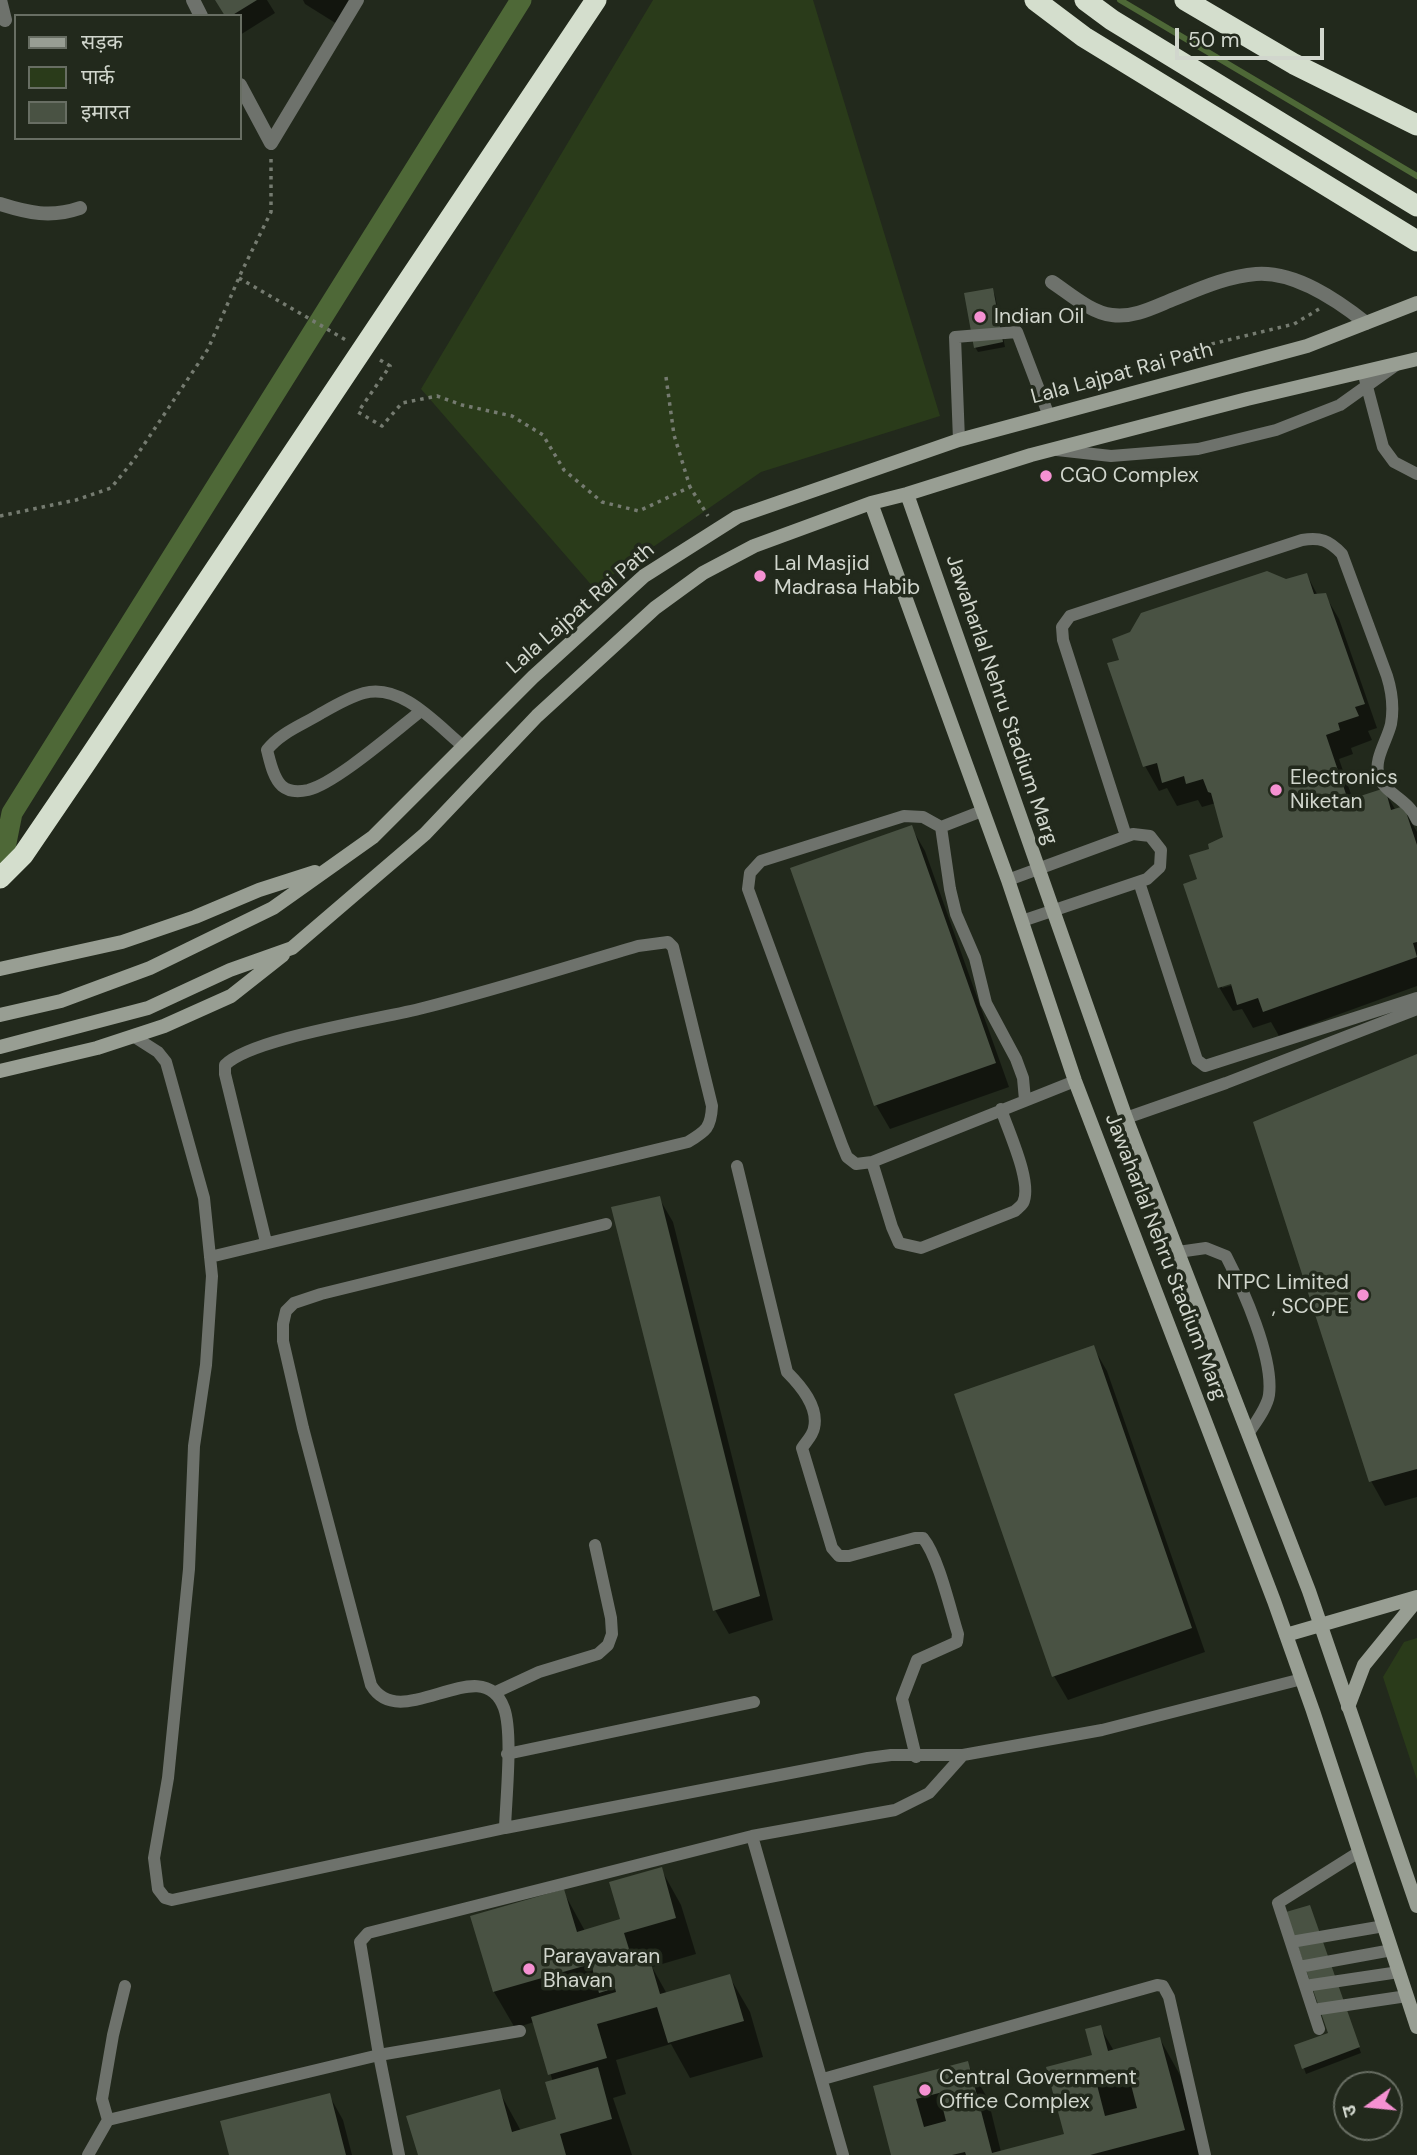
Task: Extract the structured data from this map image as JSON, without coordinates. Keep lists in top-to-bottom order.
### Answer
{
  "streets": {
    "main road": ["Lala Lajpat Rai Path", "Jawaharlal Nehru Stadium Marg"]
  },
  "places": [
    "Indian Oil",
    "CGO Complex",
    "Lal Masjid Madrasa Habib",
    "Electronics Niketan",
    "NTPC Limited , SCOPE",
    "Parayavaran Bhavan",
    "Central Government Office Complex"
  ],
  "legend": ["सड़क", "पार्क", "इमारत"],
  "scale_bar": "50 m",
  "north": "left"
}
